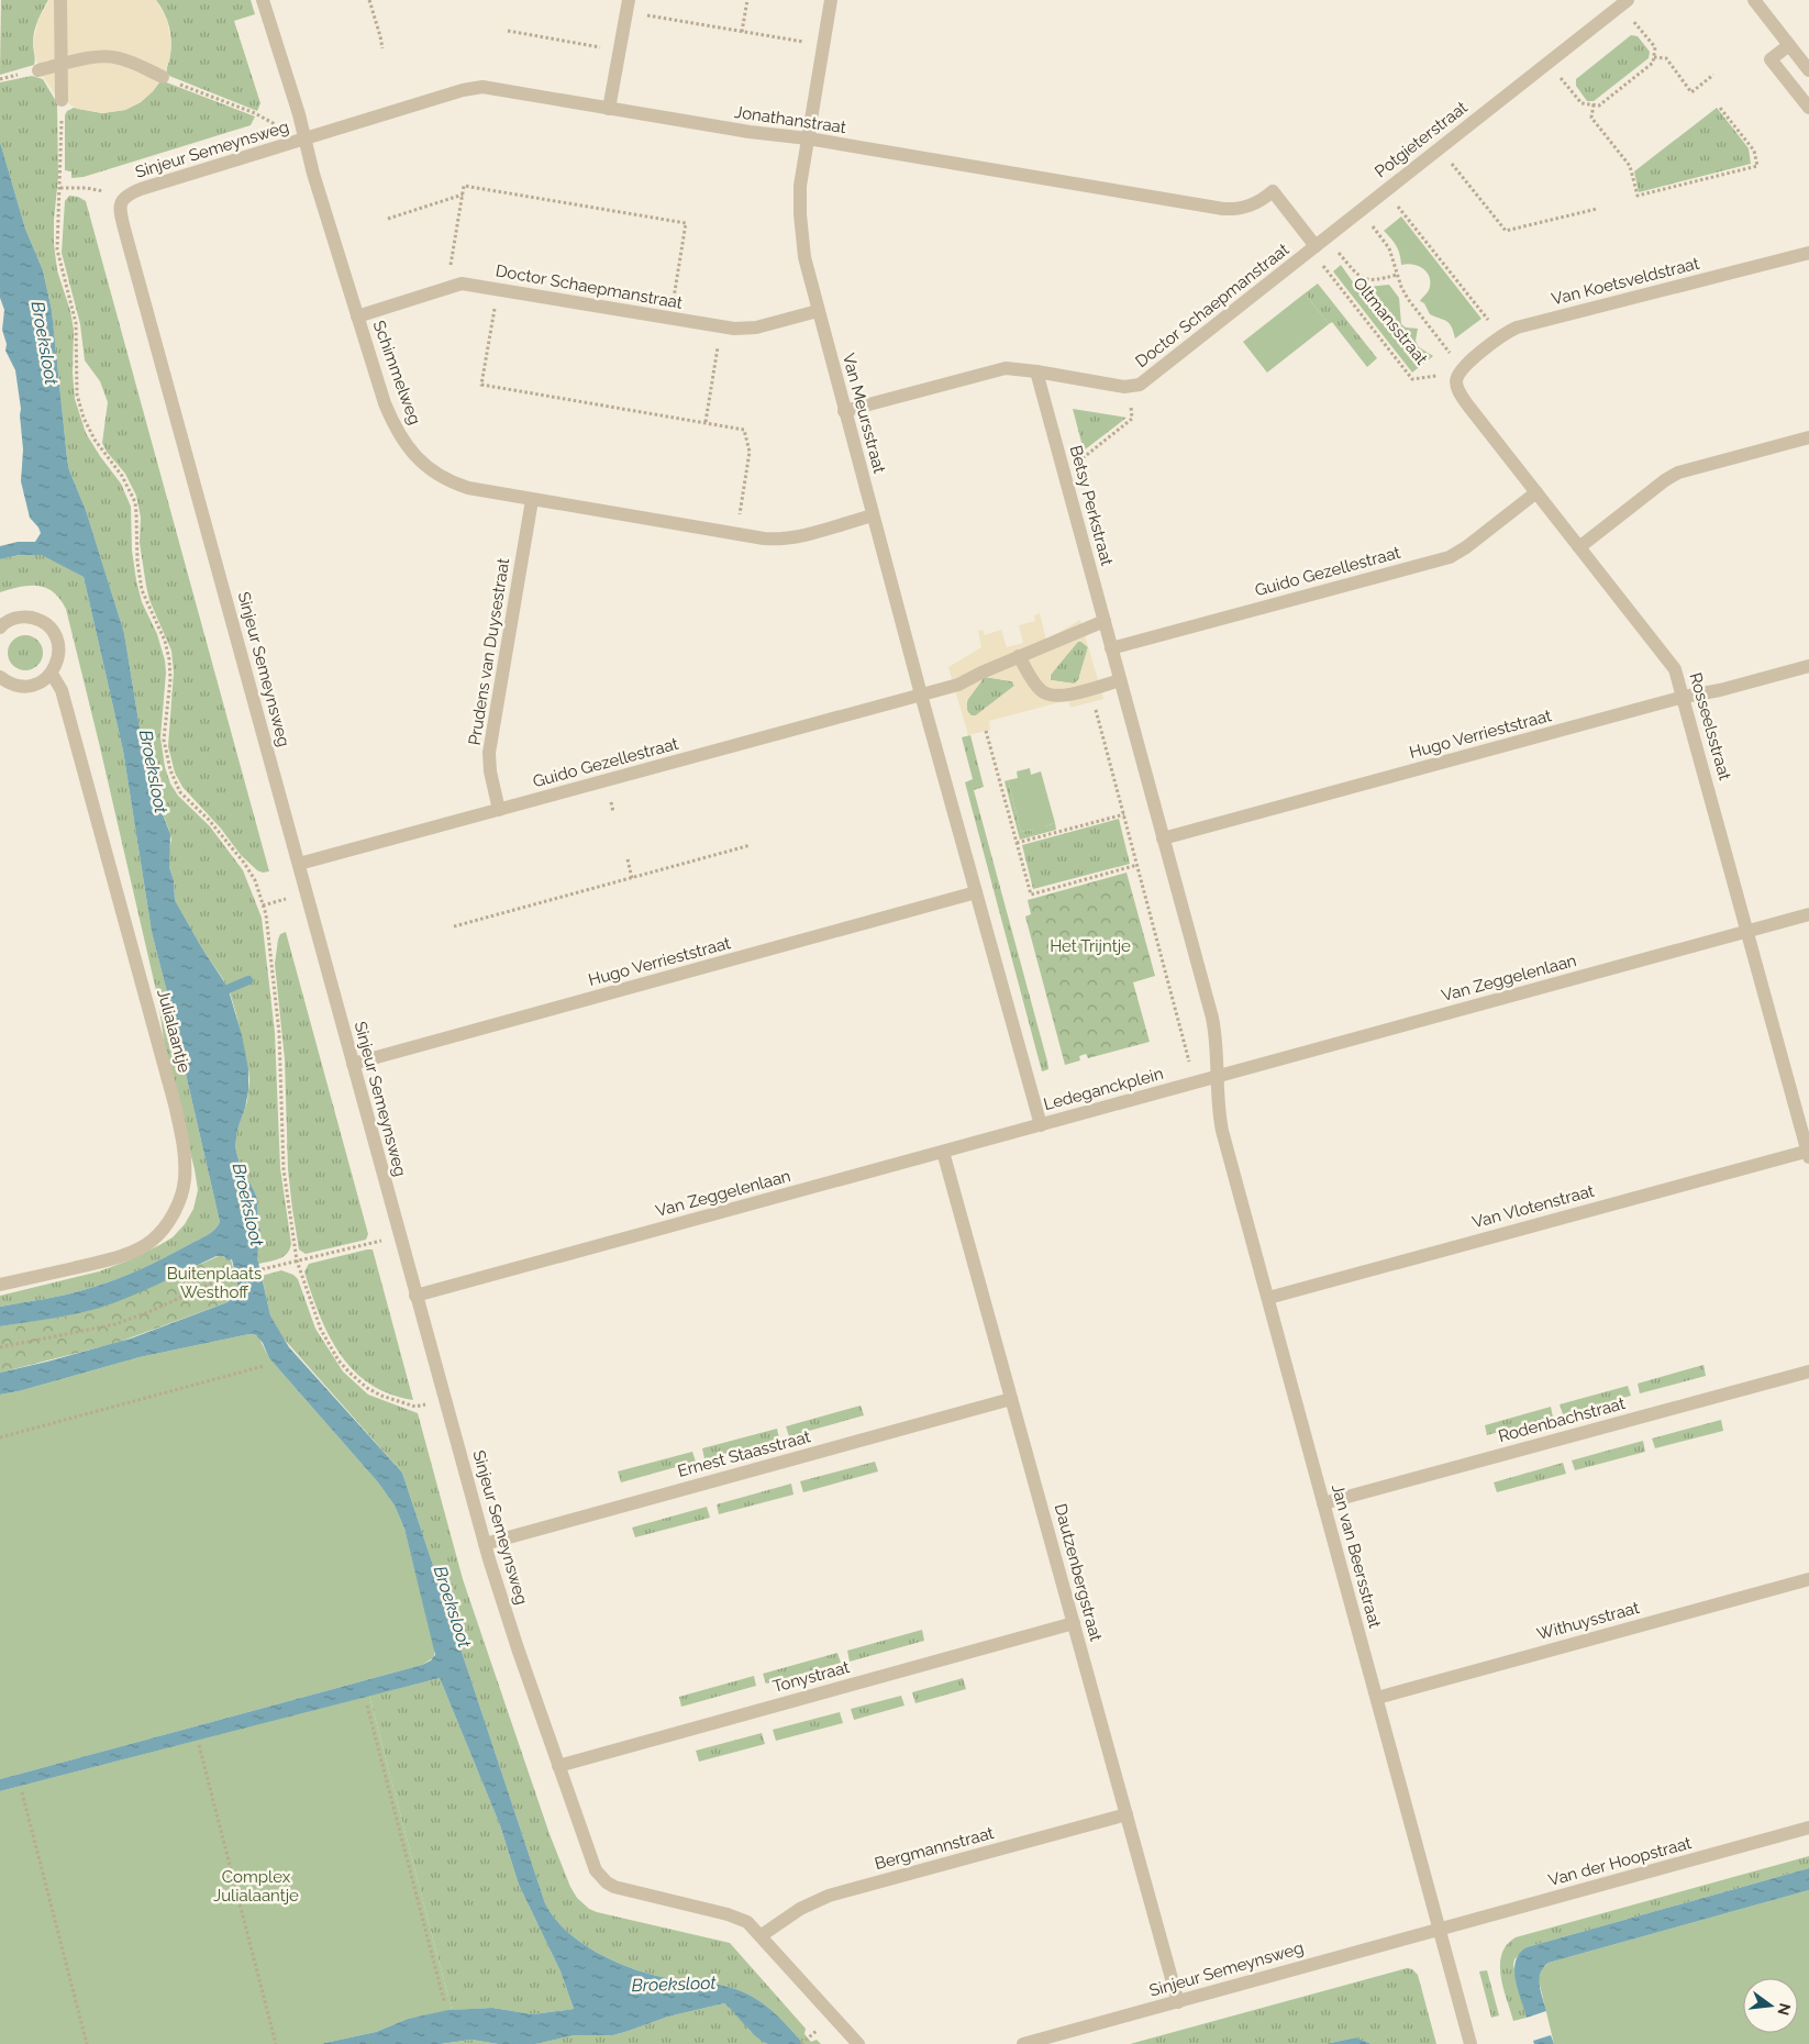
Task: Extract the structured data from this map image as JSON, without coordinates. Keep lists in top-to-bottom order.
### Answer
{
  "streets": {
    "street": [
      "Jonathanstraat",
      "Potgieterstraat",
      "Sinjeur Semeynsweg",
      "Van Koetsveldstraat",
      "Doctor Schaepmanstraat",
      "Schimmelweg",
      "Van Meursstraat",
      "Betsy Perkstraat",
      "Guido Gezellestraat",
      "Prudens van Duysestraat",
      "Rosseelsstraat",
      "Hugo Verrieststraat",
      "Van Zeggelenlaan",
      "Julialaantje",
      "Ledeganckplein",
      "Van Vlotenstraat",
      "Rodenbachstraat",
      "Ernest Staasstraat",
      "Jan van Beersstraat",
      "Dautzenbergstraat",
      "Withuysstraat",
      "Tonystraat",
      "Bergmannstraat",
      "Van der Hoopstraat"
    ],
    "path": ["Oltmansstraat"]
  },
  "crossings": [
    ["Jonathanstraat", "Potgieterstraat"],
    ["Jonathanstraat", "Sinjeur Semeynsweg"],
    ["Jonathanstraat", "Doctor Schaepmanstraat"],
    ["Jonathanstraat", "Oltmansstraat"],
    ["Jonathanstraat", "Schimmelweg"],
    ["Jonathanstraat", "Van Meursstraat"],
    ["Potgieterstraat", "Doctor Schaepmanstraat"],
    ["Potgieterstraat", "Oltmansstraat"],
    ["Sinjeur Semeynsweg", "Schimmelweg"],
    ["Sinjeur Semeynsweg", "Guido Gezellestraat"],
    ["Sinjeur Semeynsweg", "Hugo Verrieststraat"],
    ["Sinjeur Semeynsweg", "Van Zeggelenlaan"],
    ["Sinjeur Semeynsweg", "Ernest Staasstraat"],
    ["Sinjeur Semeynsweg", "Jan van Beersstraat"],
    ["Sinjeur Semeynsweg", "Dautzenbergstraat"],
    ["Sinjeur Semeynsweg", "Tonystraat"],
    ["Sinjeur Semeynsweg", "Bergmannstraat"],
    ["Sinjeur Semeynsweg", "Van der Hoopstraat"],
    ["Van Koetsveldstraat", "Oltmansstraat"],
    ["Van Koetsveldstraat", "Rosseelsstraat"],
    ["Doctor Schaepmanstraat", "Oltmansstraat"],
    ["Doctor Schaepmanstraat", "Schimmelweg"],
    ["Doctor Schaepmanstraat", "Van Meursstraat"],
    ["Doctor Schaepmanstraat", "Betsy Perkstraat"],
    ["Oltmansstraat", "Rosseelsstraat"],
    ["Schimmelweg", "Van Meursstraat"],
    ["Schimmelweg", "Prudens van Duysestraat"],
    ["Van Meursstraat", "Guido Gezellestraat"],
    ["Van Meursstraat", "Ledeganckplein"],
    ["Betsy Perkstraat", "Guido Gezellestraat"],
    ["Guido Gezellestraat", "Prudens van Duysestraat"],
    ["Guido Gezellestraat", "Rosseelsstraat"],
    ["Guido Gezellestraat", "Ledeganckplein"],
    ["Rosseelsstraat", "Hugo Verrieststraat"],
    ["Rosseelsstraat", "Van Zeggelenlaan"],
    ["Rosseelsstraat", "Van Vlotenstraat"],
    ["Hugo Verrieststraat", "Ledeganckplein"],
    ["Van Zeggelenlaan", "Ledeganckplein"],
    ["Van Zeggelenlaan", "Jan van Beersstraat"],
    ["Van Zeggelenlaan", "Dautzenbergstraat"],
    ["Ledeganckplein", "Jan van Beersstraat"],
    ["Van Vlotenstraat", "Jan van Beersstraat"],
    ["Rodenbachstraat", "Jan van Beersstraat"],
    ["Ernest Staasstraat", "Dautzenbergstraat"],
    ["Jan van Beersstraat", "Withuysstraat"],
    ["Jan van Beersstraat", "Van der Hoopstraat"],
    ["Dautzenbergstraat", "Tonystraat"],
    ["Dautzenbergstraat", "Bergmannstraat"]
  ],
  "water": ["Broeksloot"],
  "parks": ["Het Trijntje", "Buitenplaats Westhoff", "Complex Julialaantje"],
  "north": "right"
}
